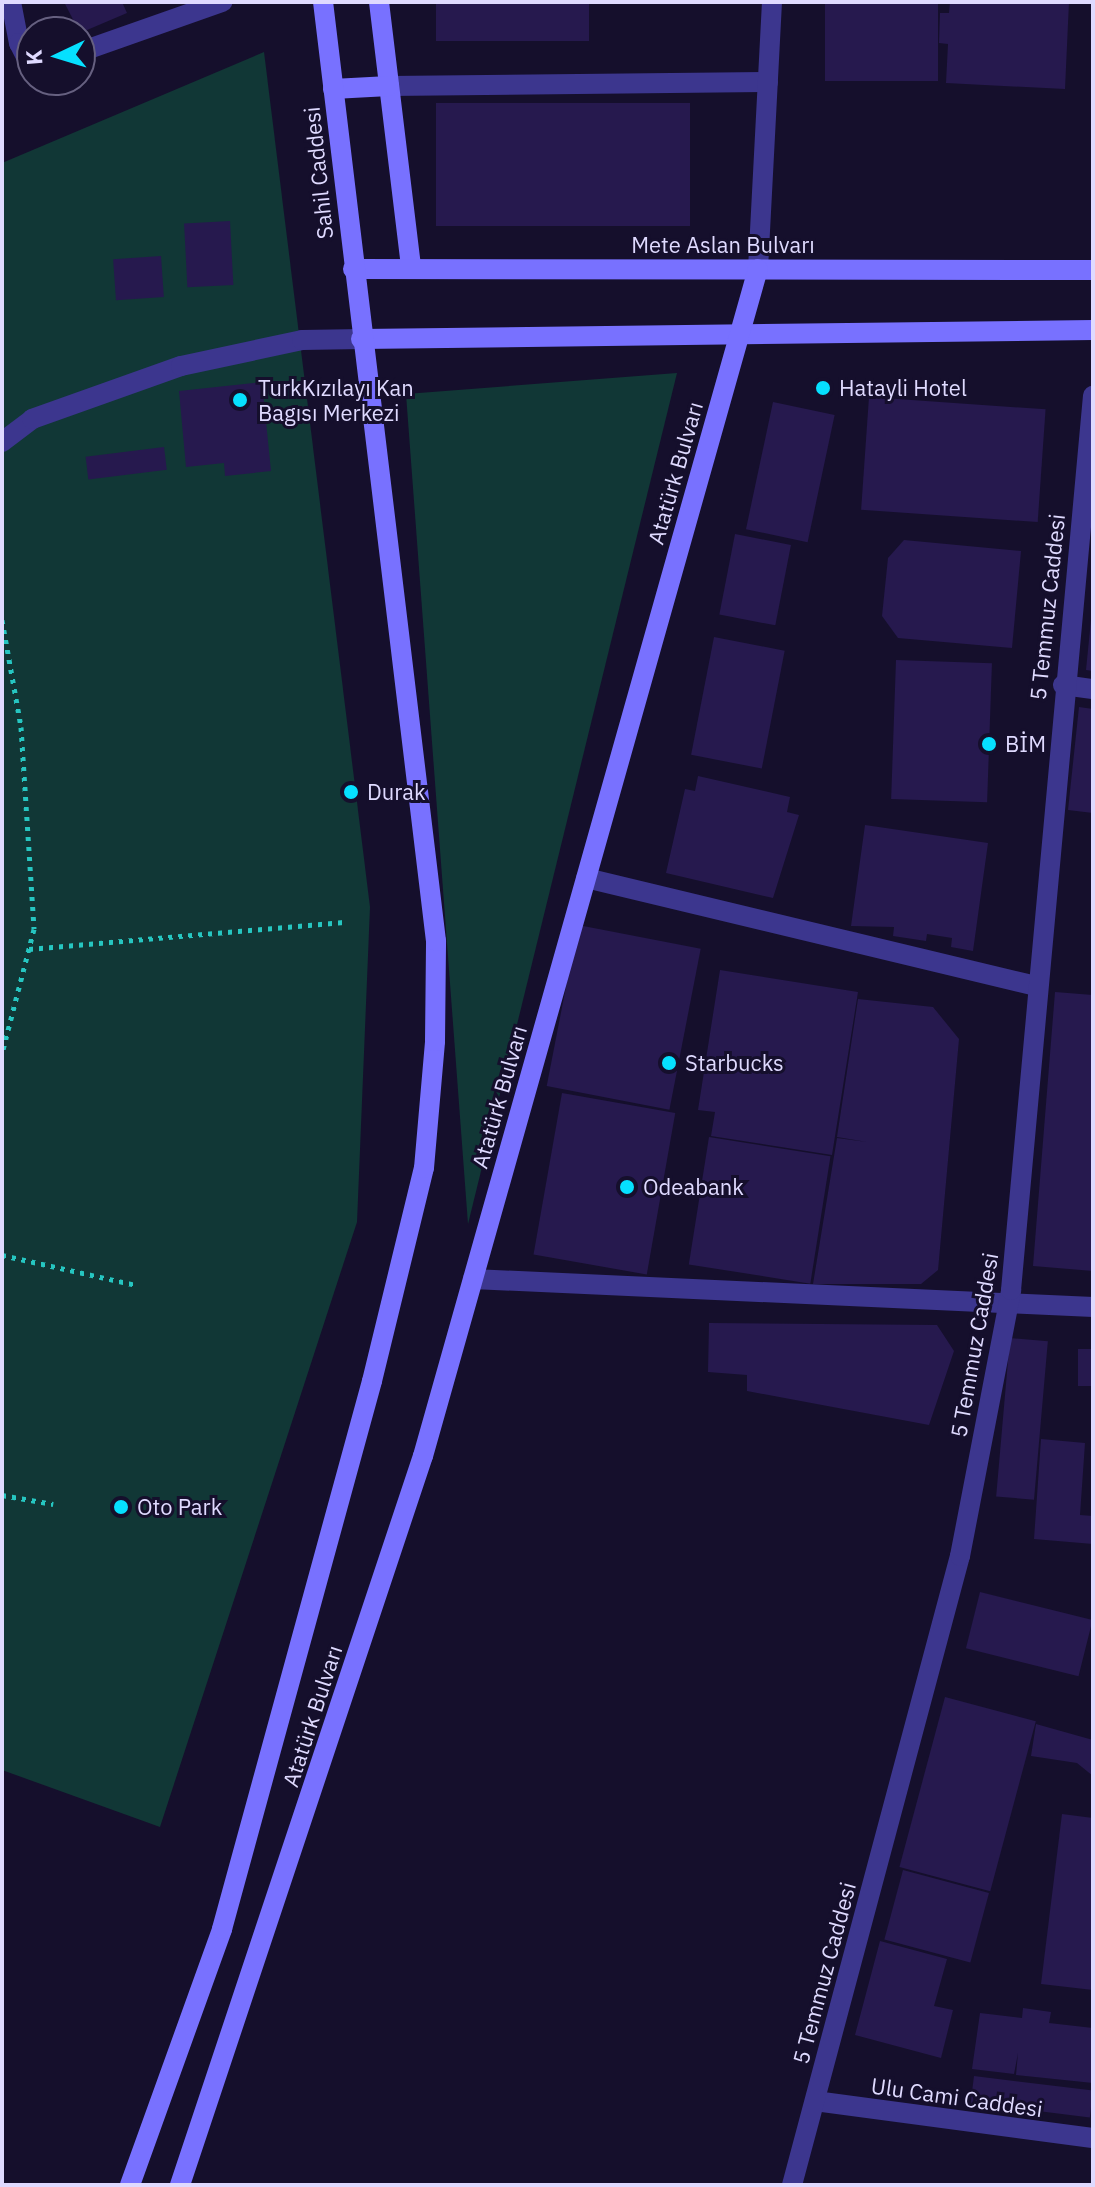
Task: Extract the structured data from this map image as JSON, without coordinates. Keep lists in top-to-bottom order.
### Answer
{
  "streets": {
    "street": [
      "Sahil Caddesi",
      "Mete Aslan Bulvarı",
      "Atatürk Bulvarı",
      "5 Temmuz Caddesi",
      "Ulu Cami Caddesi"
    ]
  },
  "crossings": [
    ["Sahil Caddesi", "Mete Aslan Bulvarı"],
    ["Sahil Caddesi", "Atatürk Bulvarı"],
    ["Mete Aslan Bulvarı", "Atatürk Bulvarı"],
    ["5 Temmuz Caddesi", "Ulu Cami Caddesi"]
  ],
  "places": [
    "Hatayli Hotel",
    "TurkKızılayı Kan Bagısı Merkezi",
    "BİM",
    "Durak",
    "Starbucks",
    "Odeabank",
    "Oto Park"
  ],
  "north": "left"
}
